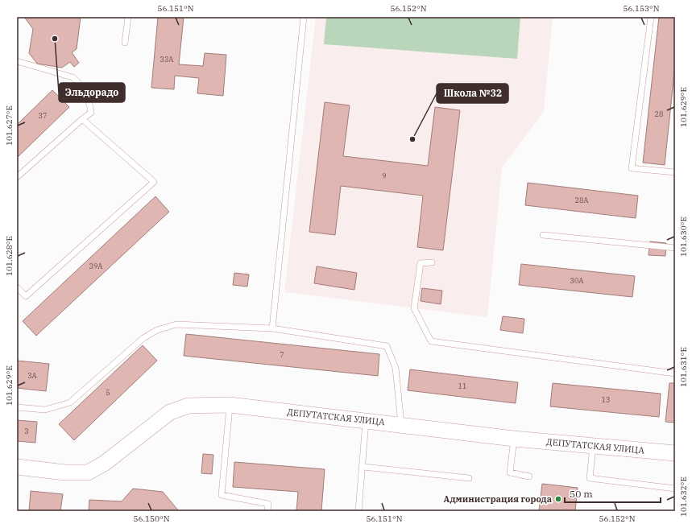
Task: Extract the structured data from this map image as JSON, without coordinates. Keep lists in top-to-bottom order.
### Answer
{
  "streets": {
    "street": ["ДЕПУТАТСКАЯ УЛИЦА"]
  },
  "places": ["Эльдорадо", "Школа №32", "Администрация города"],
  "house_numbers": [
    "33А",
    "28",
    "37",
    "9",
    "28А",
    "39А",
    "30А",
    "7",
    "3А",
    "11",
    "5",
    "13",
    "3"
  ],
  "scale_bar": "50 m",
  "coordinates": [
    "56.151°N",
    "56.152°N",
    "56.153°N",
    "101.629°E",
    "101.627°E",
    "101.630°E",
    "101.628°E",
    "101.631°E",
    "101.632°E",
    "56.150°N"
  ]
}
